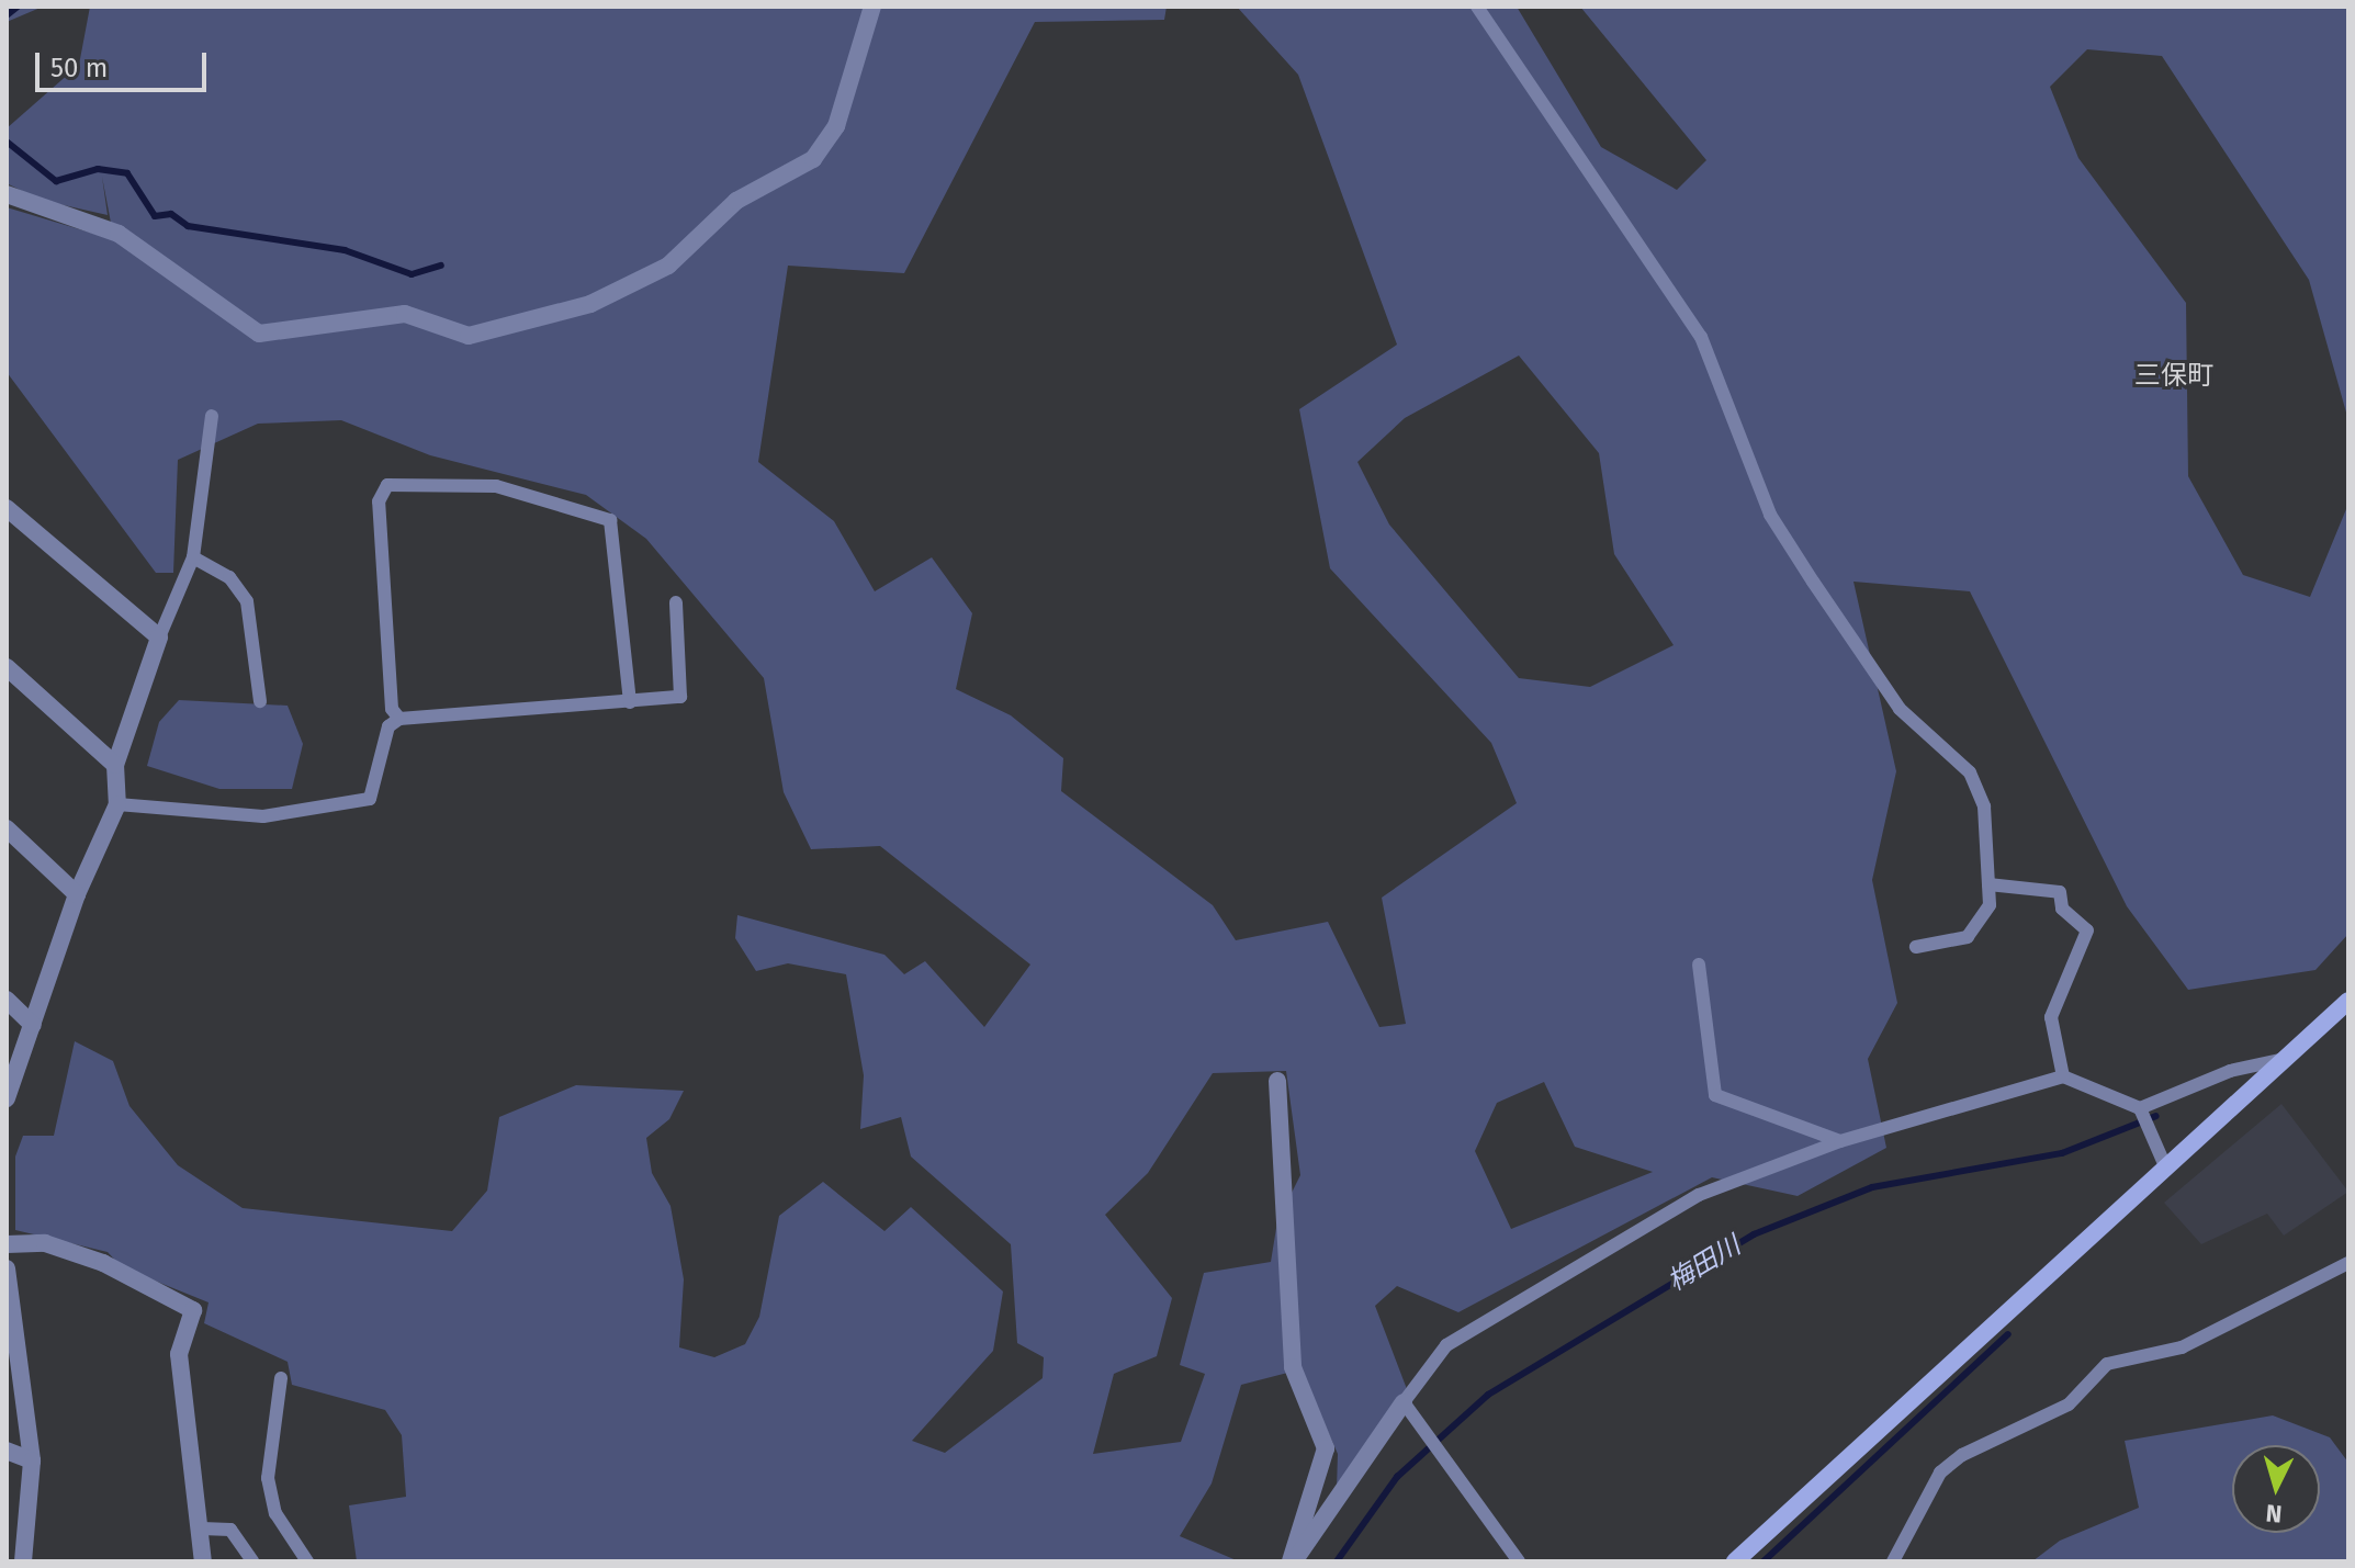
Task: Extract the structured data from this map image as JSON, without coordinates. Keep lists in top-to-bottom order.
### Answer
{
  "districts": ["三保町"],
  "water": ["梅田川"],
  "scale_bar": "50 m",
  "north": "bottom"
}
